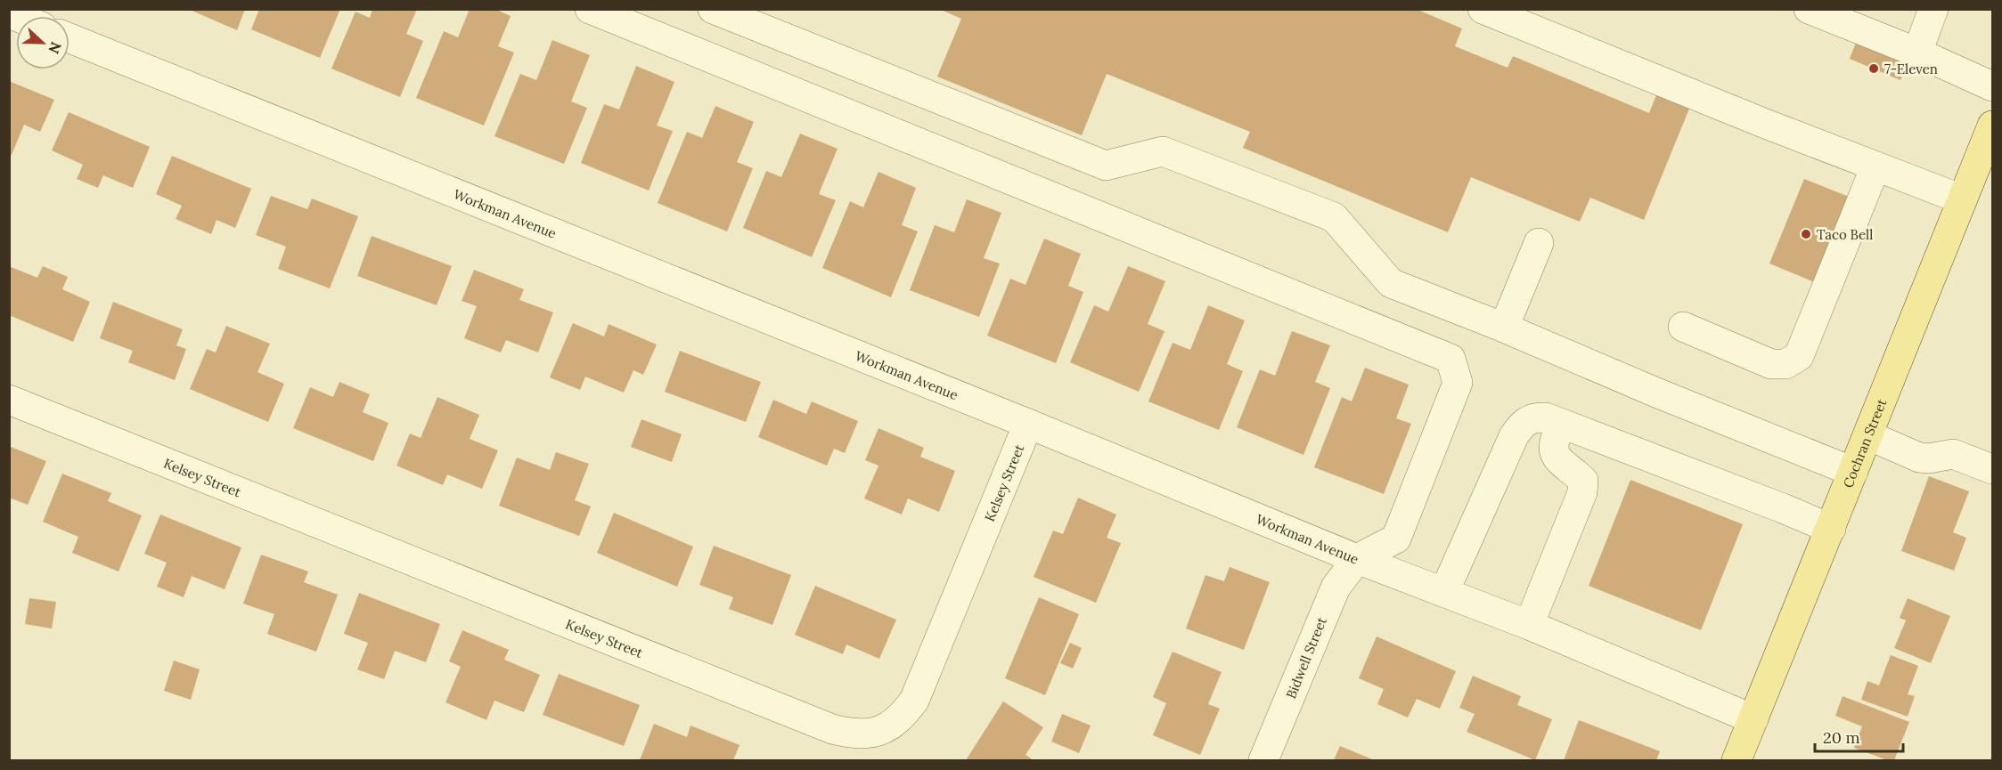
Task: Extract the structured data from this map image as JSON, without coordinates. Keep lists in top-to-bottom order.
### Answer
{
  "streets": {
    "main road": ["Cochran Street"],
    "street": ["Workman Avenue", "Kelsey Street", "Bidwell Street"]
  },
  "crossings": [
    ["Workman Avenue", "Cochran Street"],
    ["Workman Avenue", "Kelsey Street"],
    ["Workman Avenue", "Bidwell Street"]
  ],
  "places": ["7-Eleven", "Taco Bell"],
  "scale_bar": "20 m",
  "north": "right"
}
